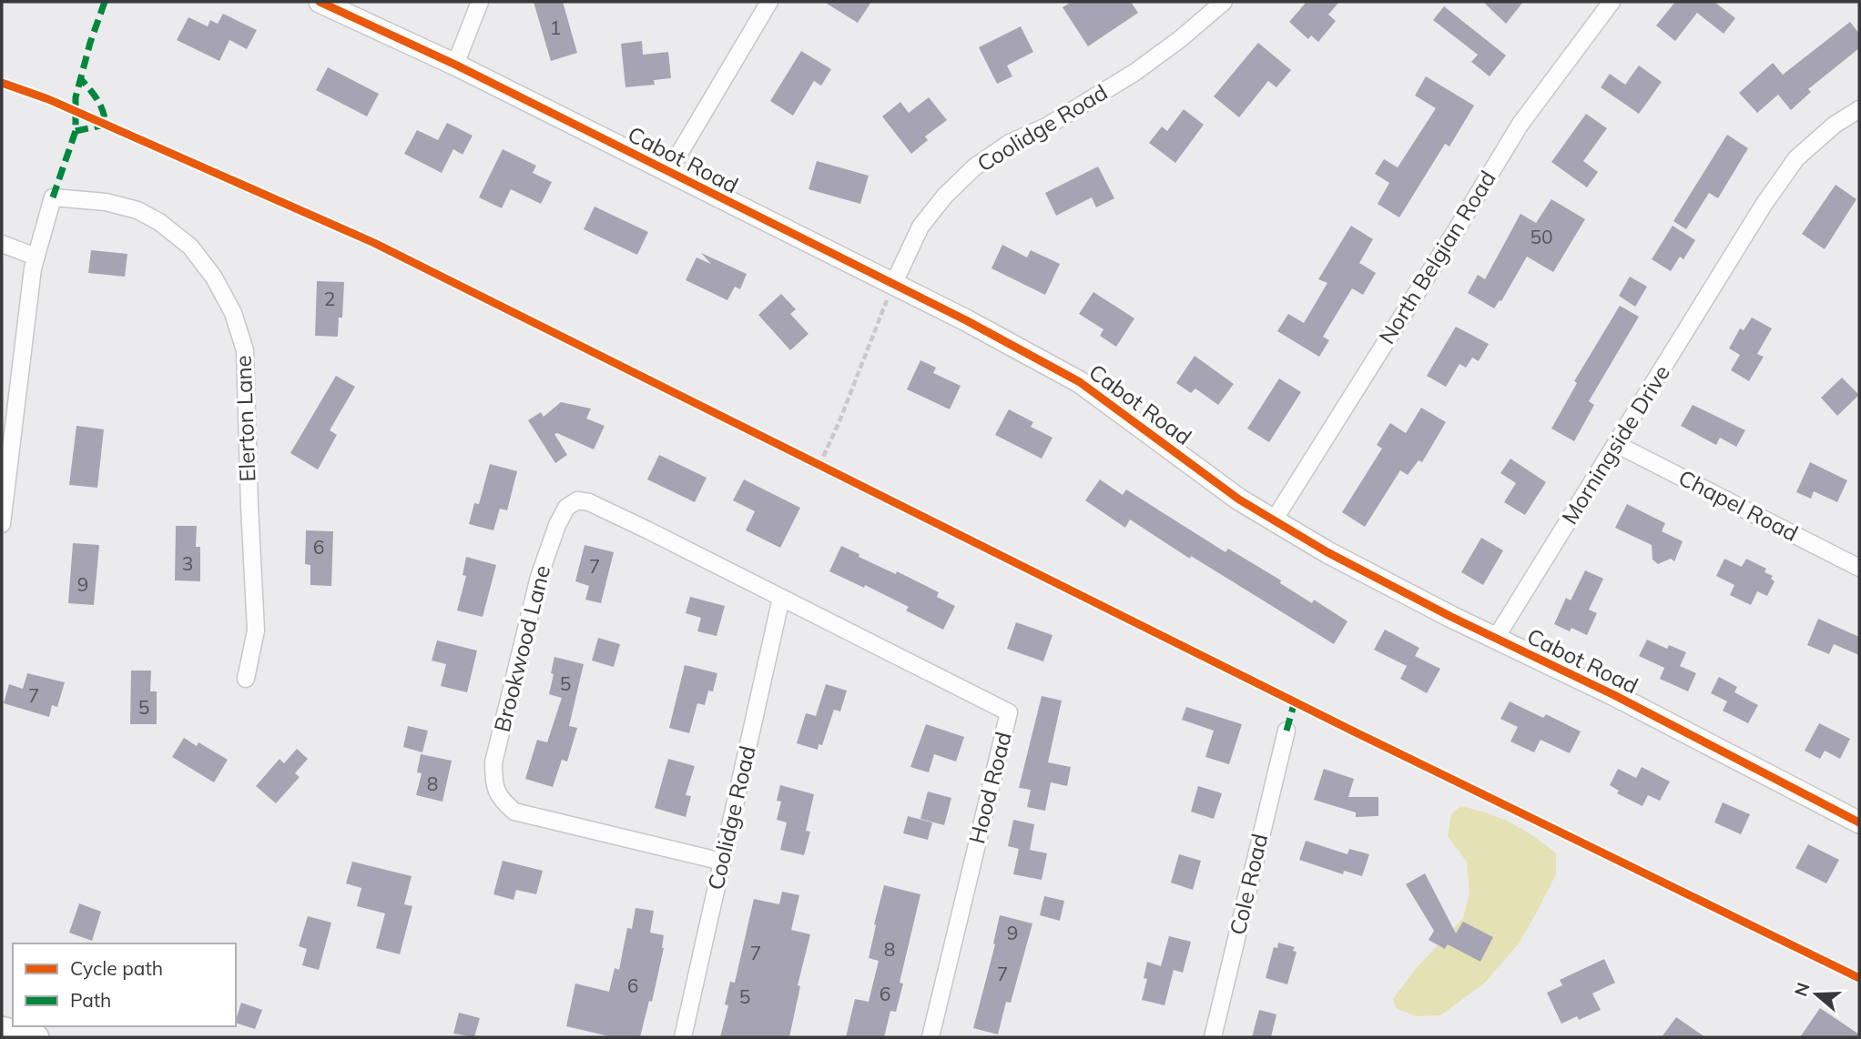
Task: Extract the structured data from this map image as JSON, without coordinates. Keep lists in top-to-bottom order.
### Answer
{
  "streets": {
    "street": [
      "Coolidge Road",
      "Cabot Road",
      "North Belgian Road",
      "Elerton Lane",
      "Morningside Drive",
      "Chapel Road",
      "Brookwood Lane",
      "Hood Road",
      "Cole Road"
    ]
  },
  "crossings": [
    ["Coolidge Road", "Cabot Road"],
    ["Coolidge Road", "Brookwood Lane"],
    ["Coolidge Road", "Hood Road"],
    ["Cabot Road", "North Belgian Road"],
    ["Cabot Road", "Morningside Drive"],
    ["Morningside Drive", "Chapel Road"],
    ["Brookwood Lane", "Hood Road"]
  ],
  "house_numbers": [
    "1",
    "50",
    "2",
    "6",
    "3",
    "7",
    "9",
    "5",
    "7",
    "5",
    "8",
    "9",
    "8",
    "7",
    "7",
    "6",
    "6",
    "5"
  ],
  "legend": ["Cycle path", "Path"],
  "north": "left"
}
